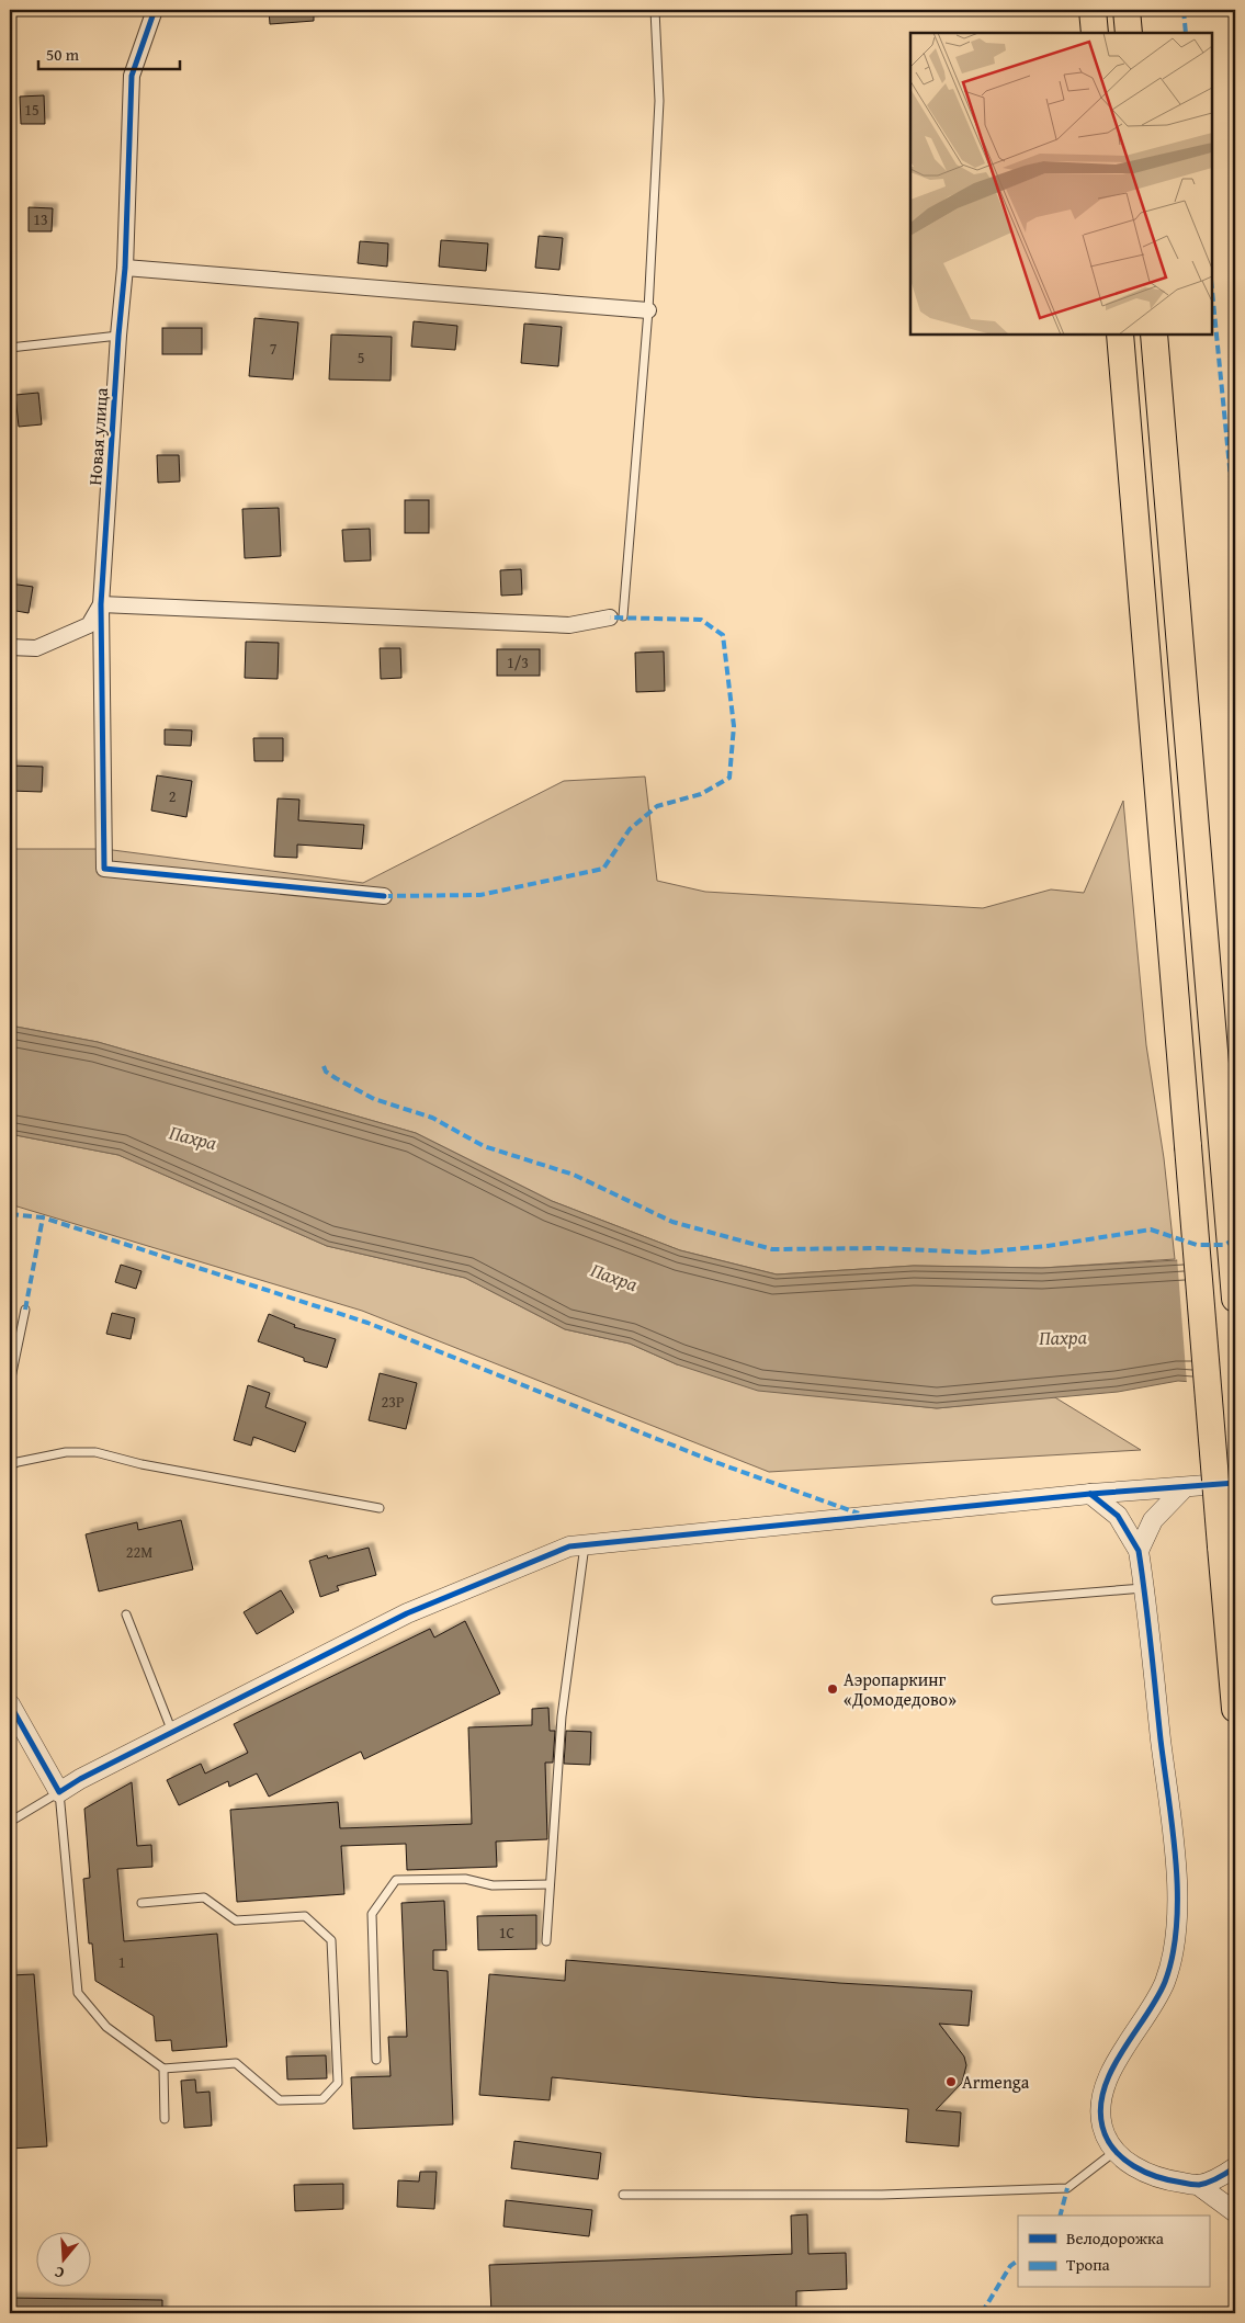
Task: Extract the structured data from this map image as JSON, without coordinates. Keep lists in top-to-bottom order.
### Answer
{
  "streets": {
    "street": ["Новая улица"]
  },
  "water": ["Пахра"],
  "places": ["Аэропаркинг «Домодедово»", "Armenga"],
  "house_numbers": [
    "15",
    "13",
    "7",
    "5",
    "1/3",
    "2",
    "23Р",
    "22М",
    "1С",
    "1"
  ],
  "legend": ["Велодорожка", "Тропа"],
  "scale_bar": "50 m",
  "north": "bottom"
}
